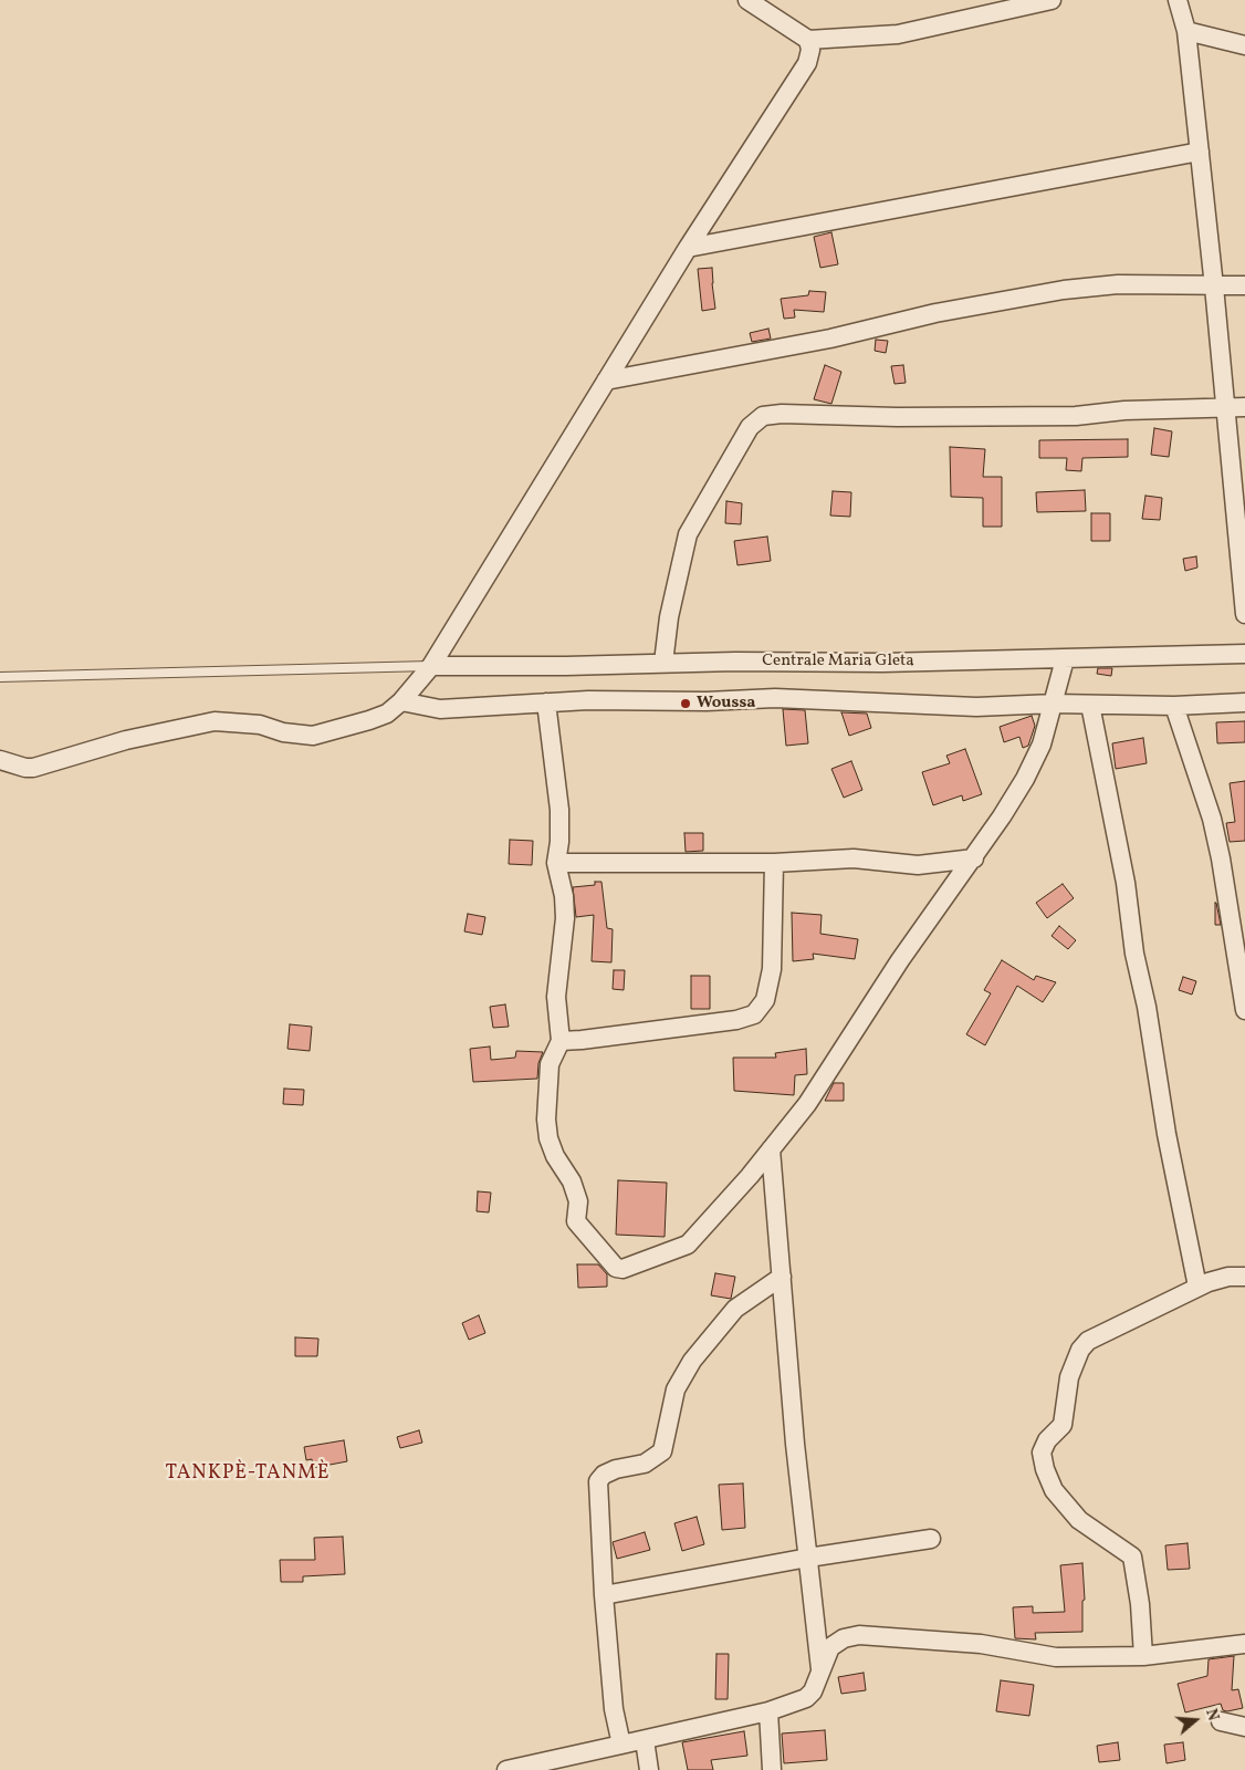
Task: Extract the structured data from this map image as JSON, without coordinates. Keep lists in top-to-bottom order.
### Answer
{
  "streets": {
    "street": ["Centrale Maria Gleta"]
  },
  "districts": ["TANKPÈ-TANMÈ"],
  "places": ["Woussa"],
  "north": "right"
}
